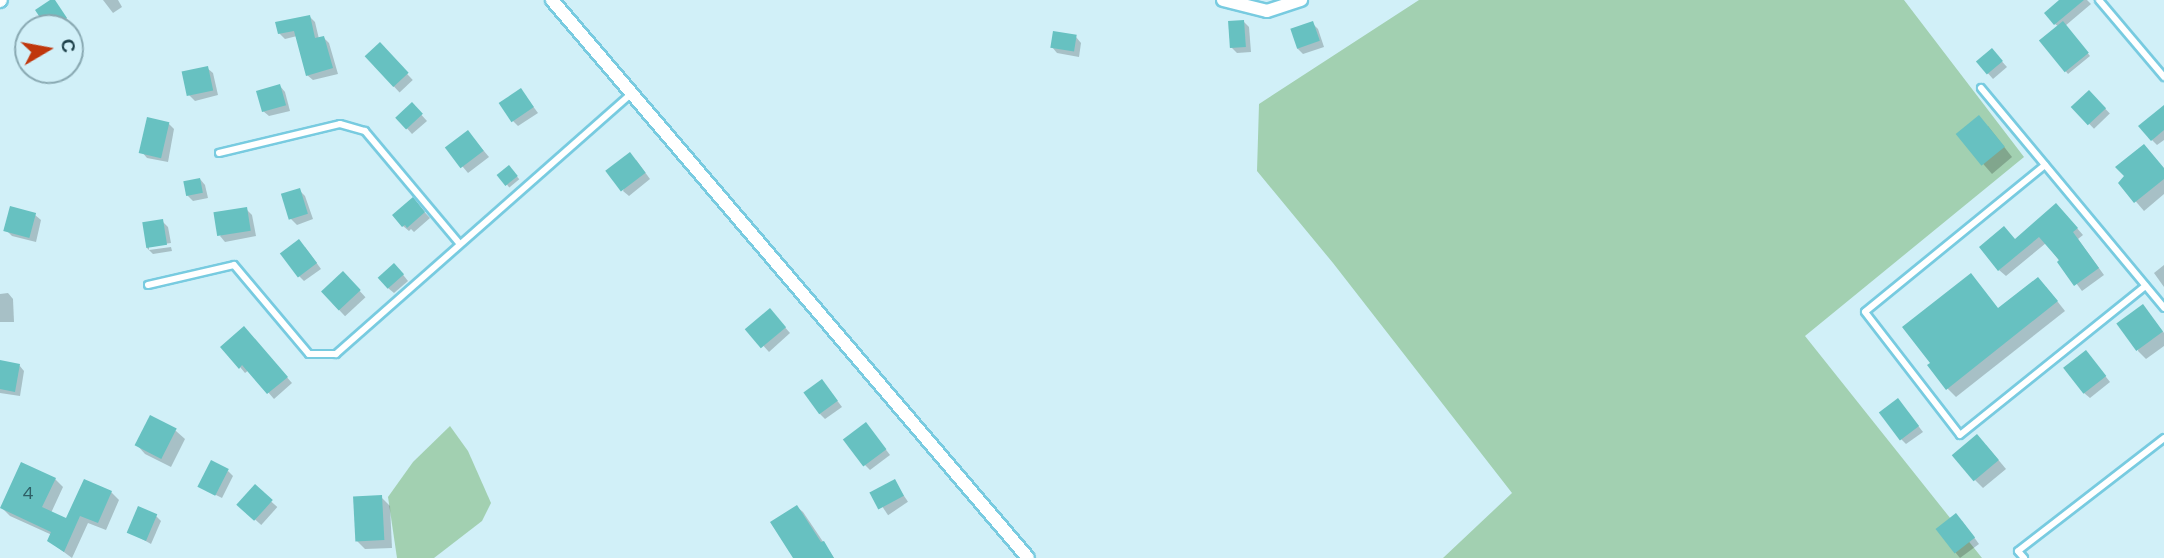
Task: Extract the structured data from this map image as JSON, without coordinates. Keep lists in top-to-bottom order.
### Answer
{
  "house_numbers": ["4"],
  "north": "right"
}
